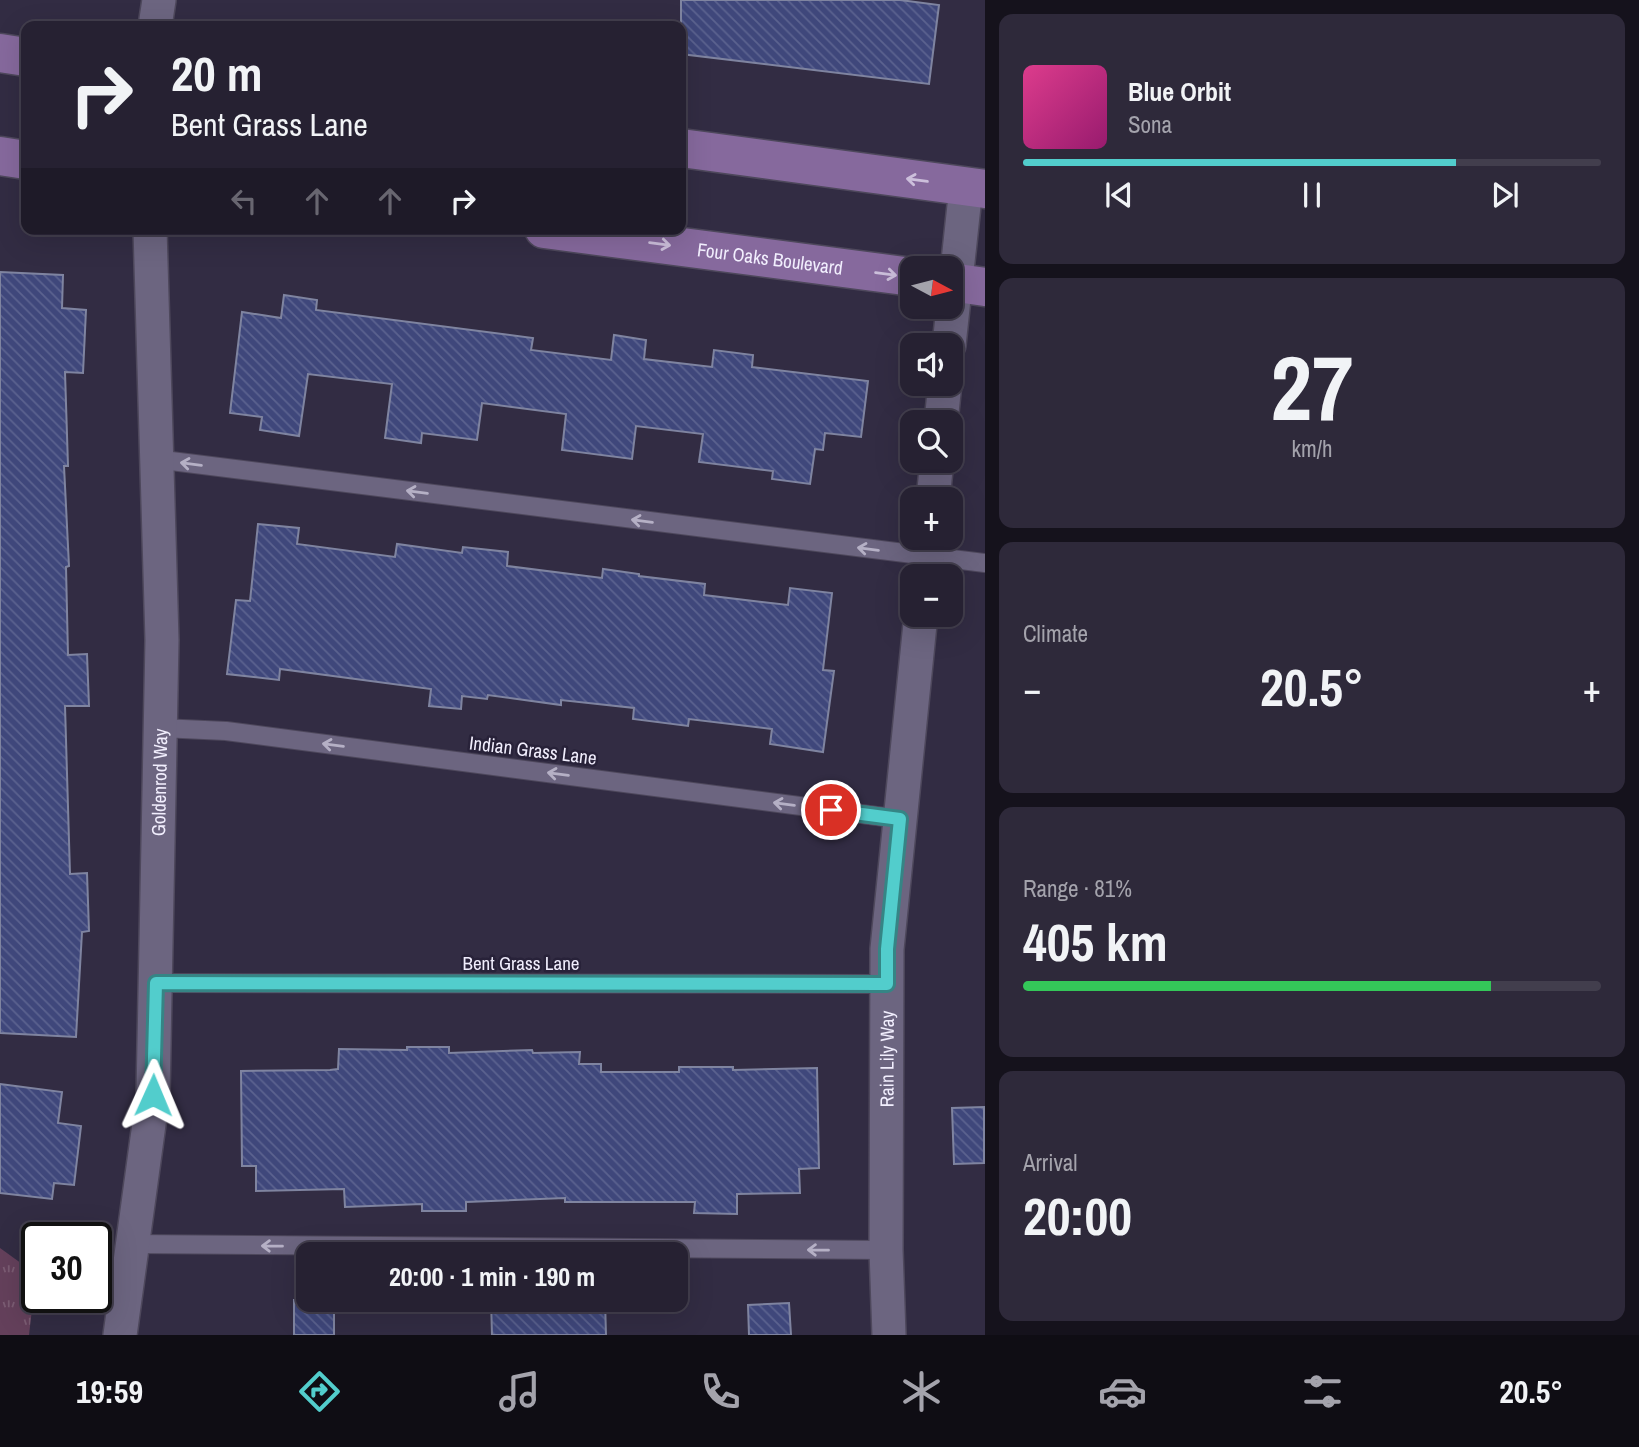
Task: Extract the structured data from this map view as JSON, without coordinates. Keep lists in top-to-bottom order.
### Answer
{
  "streets": {
    "street": ["Four Oaks Boulevard", "Goldenrod Way", "Rain Lily Way"],
    "lane": ["Indian Grass Lane", "Bent Grass Lane"]
  },
  "crossings": [
    ["Indian Grass Lane", "Goldenrod Way"],
    ["Indian Grass Lane", "Rain Lily Way"],
    ["Goldenrod Way", "Bent Grass Lane"],
    ["Bent Grass Lane", "Rain Lily Way"]
  ],
  "one_way": ["Indian Grass Lane"],
  "north": "right",
  "page": {
    "turn": ["20 m", "Bent Grass Lane"],
    "song": ["Blue Orbit", "Sona"],
    "map_buttons": ["+", "−"],
    "tile": [
      ["27", "km/h"],
      "Climate",
      ["Range · 81%", "405 km"],
      ["Arrival", "20:00"]
    ],
    "heat": ["−", "20.5°", "+"],
    "limit": "30",
    "trip": "20:00 · 1 min · 190 m",
    "tabs": ["19:59", "20.5°"]
  }
}
